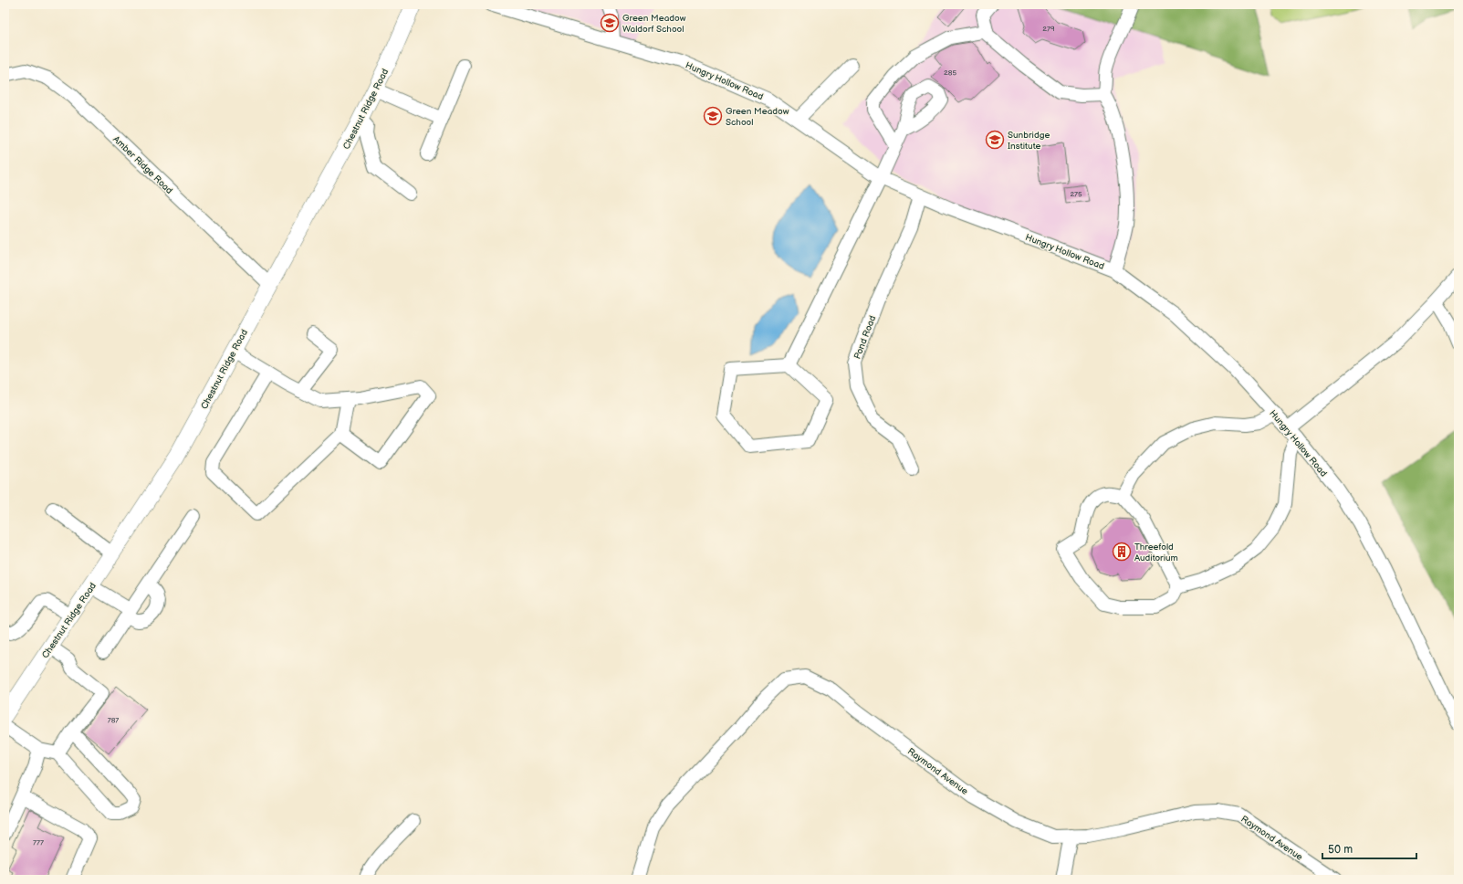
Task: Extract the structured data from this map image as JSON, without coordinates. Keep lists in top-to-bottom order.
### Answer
{
  "streets": {
    "main road": ["Chestnut Ridge Road"],
    "street": [
      "Hungry Hollow Road",
      "Amber Ridge Road",
      "Pond Road",
      "Raymond Avenue"
    ]
  },
  "crossings": [
    ["Hungry Hollow Road", "Pond Road"],
    ["Chestnut Ridge Road", "Amber Ridge Road"]
  ],
  "places": {
    "school or university": ["Green Meadow Waldorf School", "Green Meadow School", "Sunbridge Institute"],
    "building": ["Threefold Auditorium"]
  },
  "house_numbers": [
    "279",
    "285",
    "275",
    "787",
    "777"
  ],
  "scale_bar": "50 m"
}
